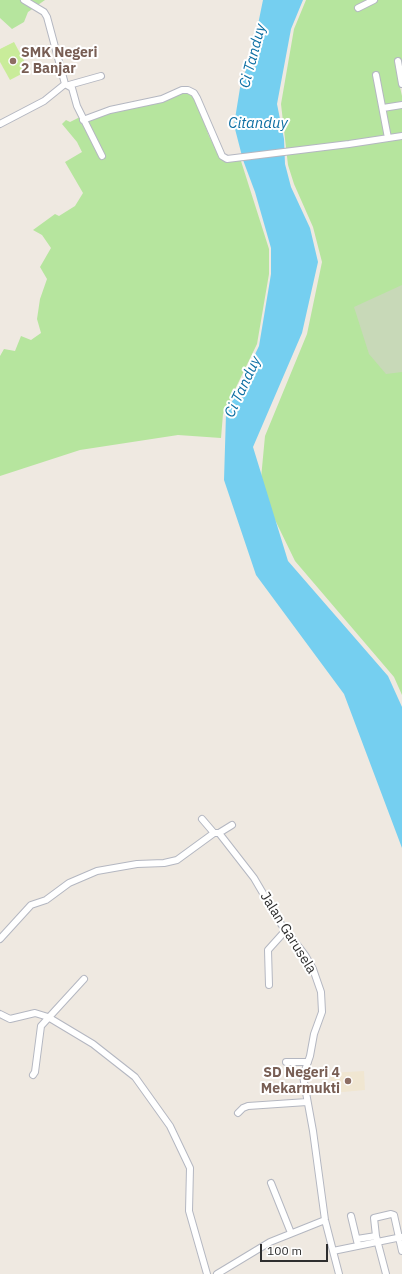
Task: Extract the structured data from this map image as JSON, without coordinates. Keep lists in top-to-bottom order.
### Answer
{
  "streets": {
    "street": ["Jalan Garusela"]
  },
  "water": ["Ci Tanduy", "Citanduy"],
  "places": ["SMK Negeri 2 Banjar", "SD Negeri 4 Mekarmukti"],
  "scale_bar": "100 m"
}
